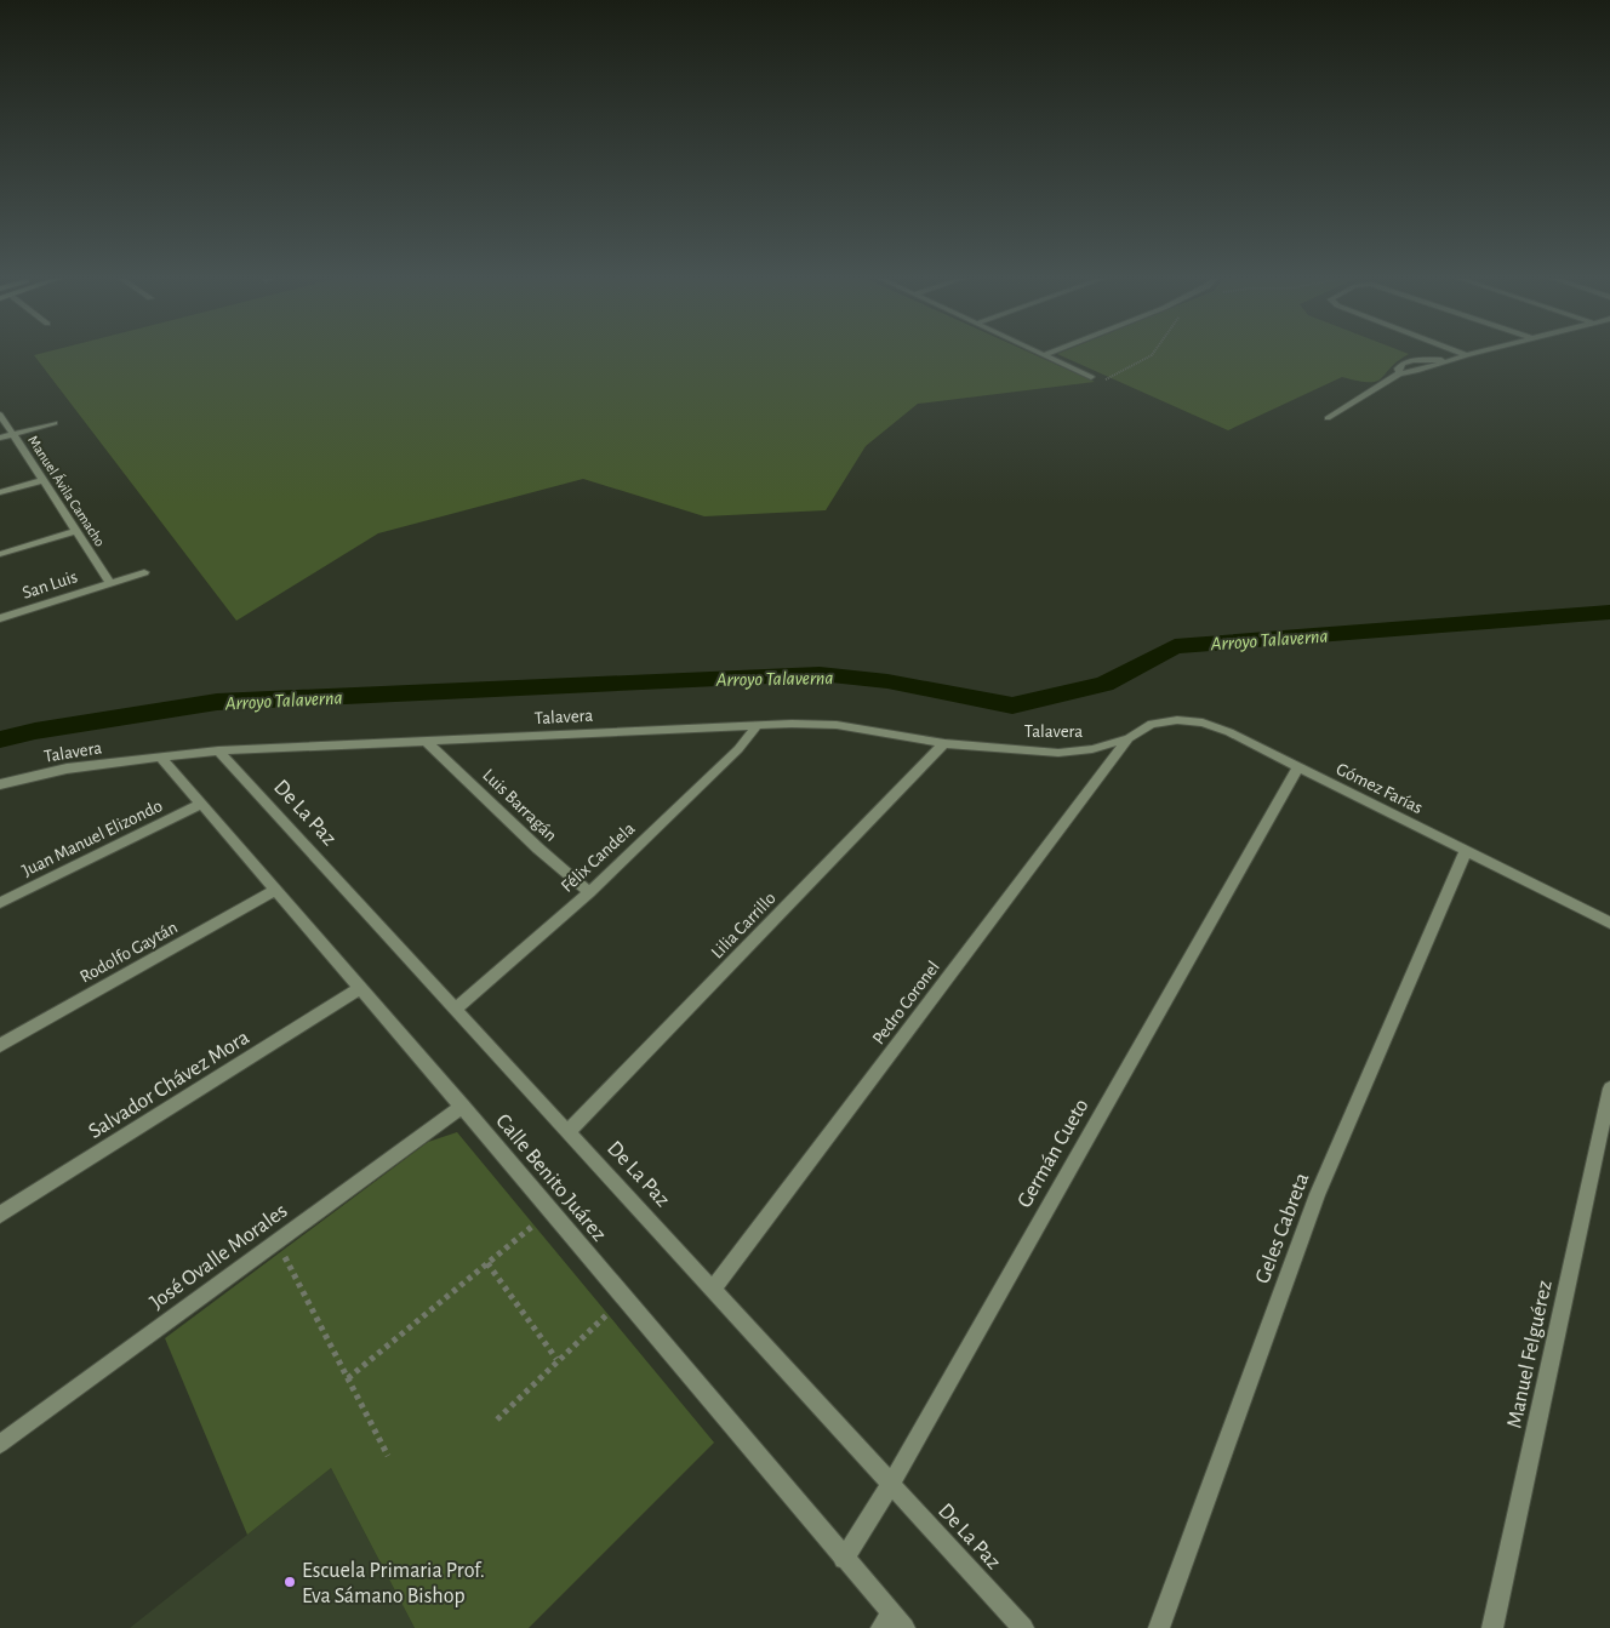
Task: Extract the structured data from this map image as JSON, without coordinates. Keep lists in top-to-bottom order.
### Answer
{
  "streets": {
    "street": [
      "Manuel Ávila Camacho",
      "San Luis",
      "Talavera",
      "Gómez Farías",
      "Luis Barragán",
      "De La Paz",
      "Juan Manuel Elizondo",
      "Félix Candela",
      "Lilia Carrillo",
      "Rodolfo Gaytán",
      "Pedro Coronel",
      "Salvador Chávez Mora",
      "Germán Cueto",
      "Calle Benito Juárez",
      "Geles Cabreta",
      "José Ovalle Morales",
      "Manuel Felguérez"
    ]
  },
  "crossings": [
    ["Manuel Ávila Camacho", "San Luis"],
    ["Talavera", "Gómez Farías"],
    ["Talavera", "Luis Barragán"],
    ["Talavera", "De La Paz"],
    ["Talavera", "Félix Candela"],
    ["Talavera", "Lilia Carrillo"],
    ["Talavera", "Pedro Coronel"],
    ["Talavera", "Calle Benito Juárez"],
    ["Gómez Farías", "Pedro Coronel"],
    ["Gómez Farías", "Germán Cueto"],
    ["Gómez Farías", "Geles Cabreta"],
    ["Luis Barragán", "Félix Candela"],
    ["De La Paz", "Félix Candela"],
    ["De La Paz", "Lilia Carrillo"],
    ["De La Paz", "Pedro Coronel"],
    ["De La Paz", "Germán Cueto"],
    ["Juan Manuel Elizondo", "Calle Benito Juárez"],
    ["Rodolfo Gaytán", "Calle Benito Juárez"],
    ["Salvador Chávez Mora", "Calle Benito Juárez"],
    ["Germán Cueto", "Calle Benito Juárez"],
    ["Calle Benito Juárez", "José Ovalle Morales"]
  ],
  "water": ["Arroyo Talaverna"],
  "places": ["Escuela Primaria Prof. Eva Sámano Bishop"]
}
